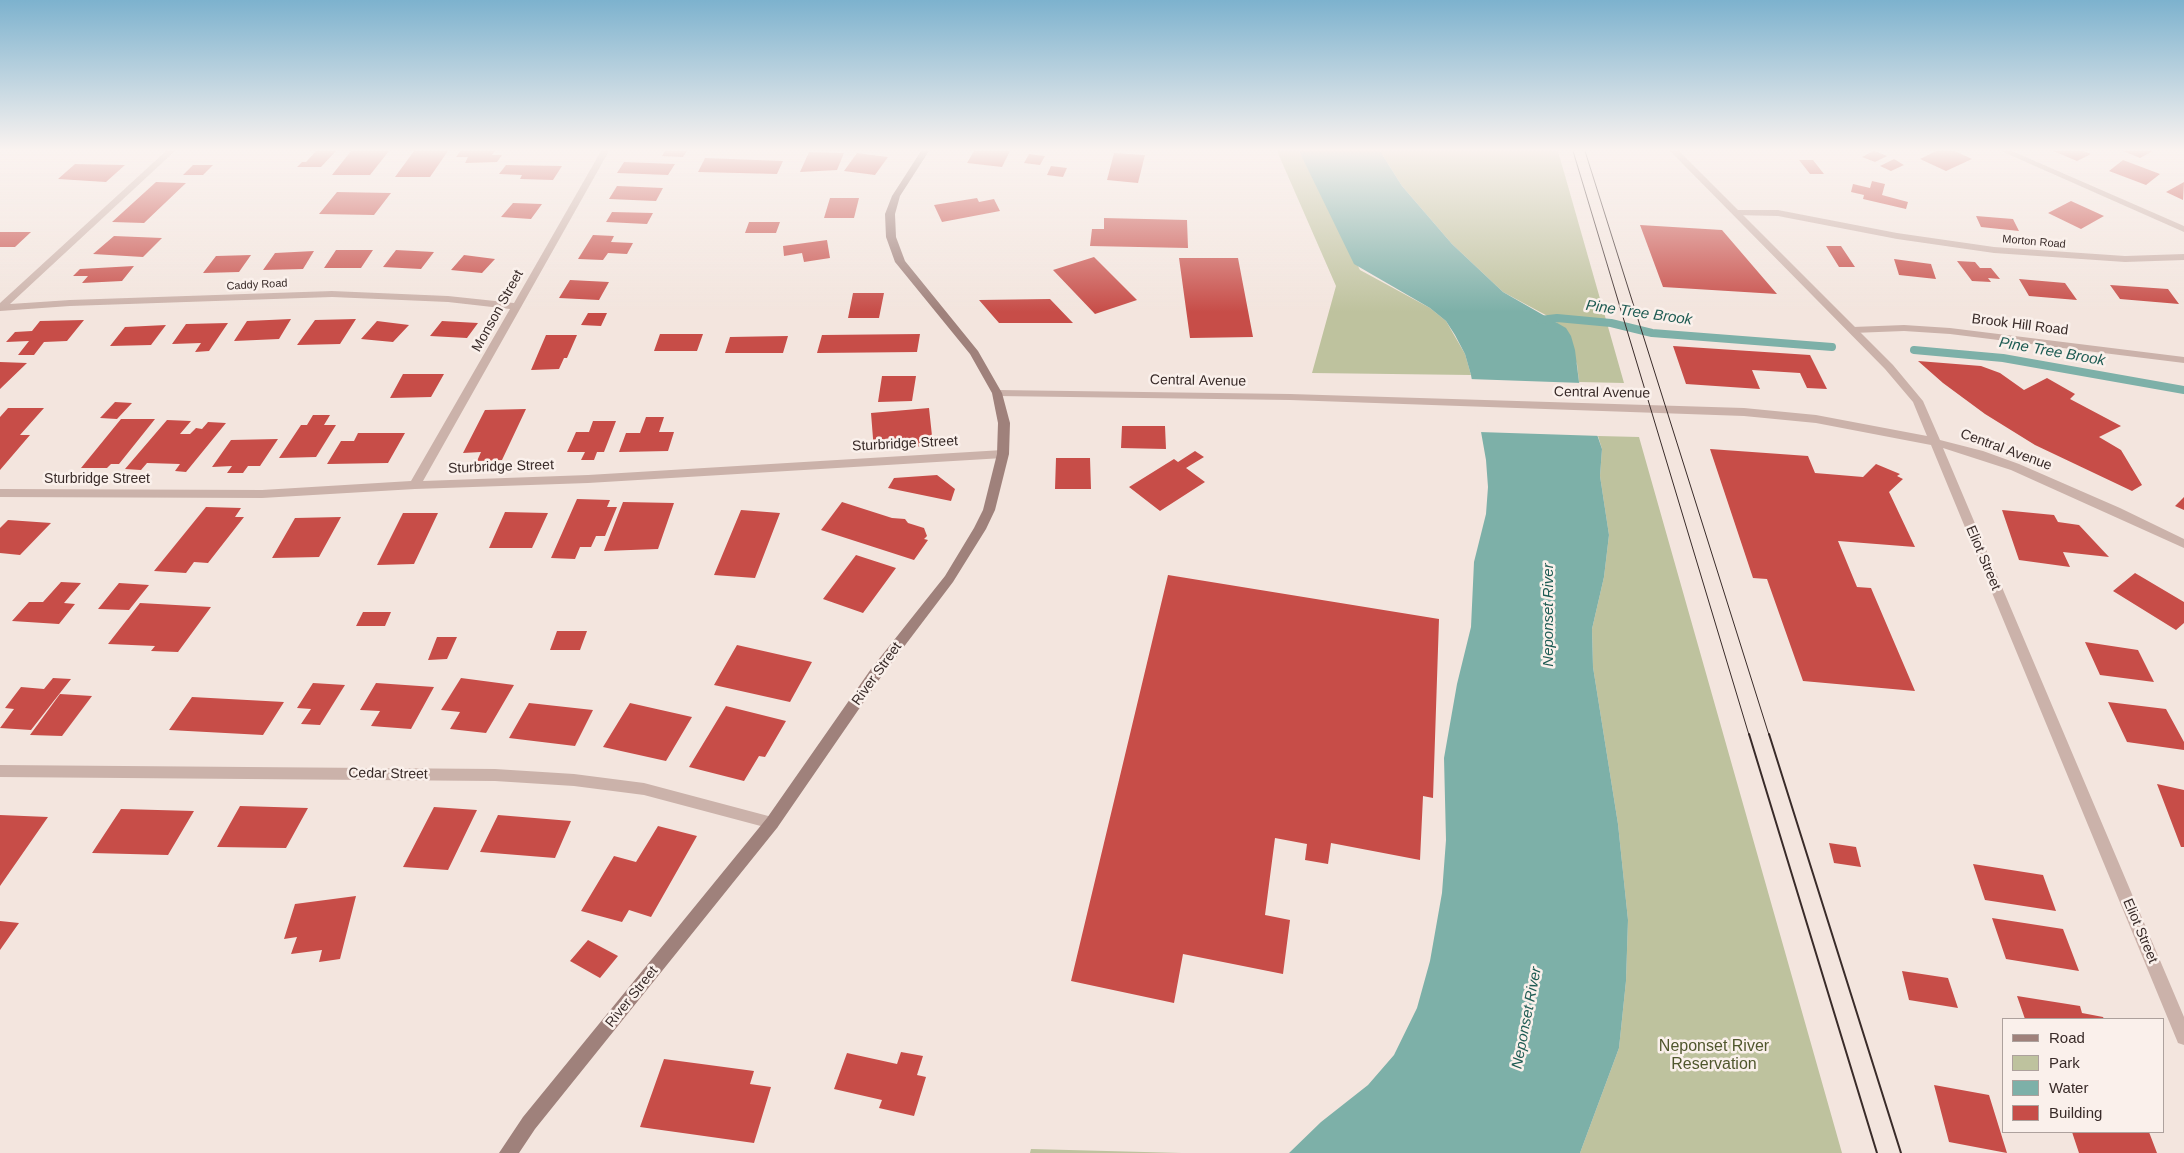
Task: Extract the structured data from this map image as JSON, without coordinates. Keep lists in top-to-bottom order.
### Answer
{
  "streets": {
    "main road": ["River Street"],
    "street": [
      "Morton Road",
      "Caddy Road",
      "Monson Street",
      "Brook Hill Road",
      "Central Avenue",
      "Sturbridge Street",
      "Eliot Street",
      "Cedar Street"
    ]
  },
  "crossings": [
    ["Morton Road", "Eliot Street"],
    ["Caddy Road", "Monson Street"],
    ["Monson Street", "Sturbridge Street"],
    ["Brook Hill Road", "Eliot Street"],
    ["Central Avenue", "Eliot Street"],
    ["Central Avenue", "River Street"],
    ["Sturbridge Street", "River Street"],
    ["River Street", "Cedar Street"]
  ],
  "water": ["Pine Tree Brook", "Neponset River"],
  "parks": ["Neponset River Reservation"],
  "legend": [
    "Road",
    "Park",
    "Water",
    "Building"
  ]
}
